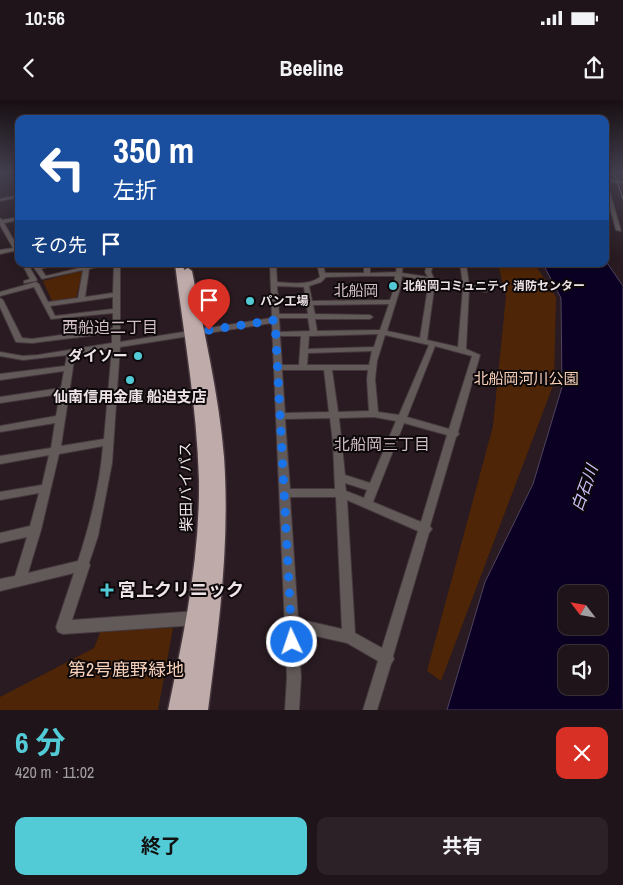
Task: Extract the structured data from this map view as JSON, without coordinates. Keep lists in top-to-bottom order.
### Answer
{
  "streets": {
    "highway": ["柴田バイパス"]
  },
  "districts": ["北船岡", "西船迫二丁目", "北船岡三丁目"],
  "water": ["白石川"],
  "parks": ["北船岡河川公園", "第2号鹿野緑地"],
  "places": {
    "other": [
      "北船岡コミュニティ 消防センター",
      "パン工場",
      "ダイソー",
      "仙南信用金庫 船迫支店"
    ],
    "health": ["宮上クリニック"]
  },
  "north": "top left",
  "page": {
    "status": "10:56",
    "header": "Beeline",
    "turn": ["350 m", "左折"],
    "then": "その先",
    "heading": ["6 分", "420 m · 11:02"],
    "buttons": ["終了", "共有"]
  }
}
